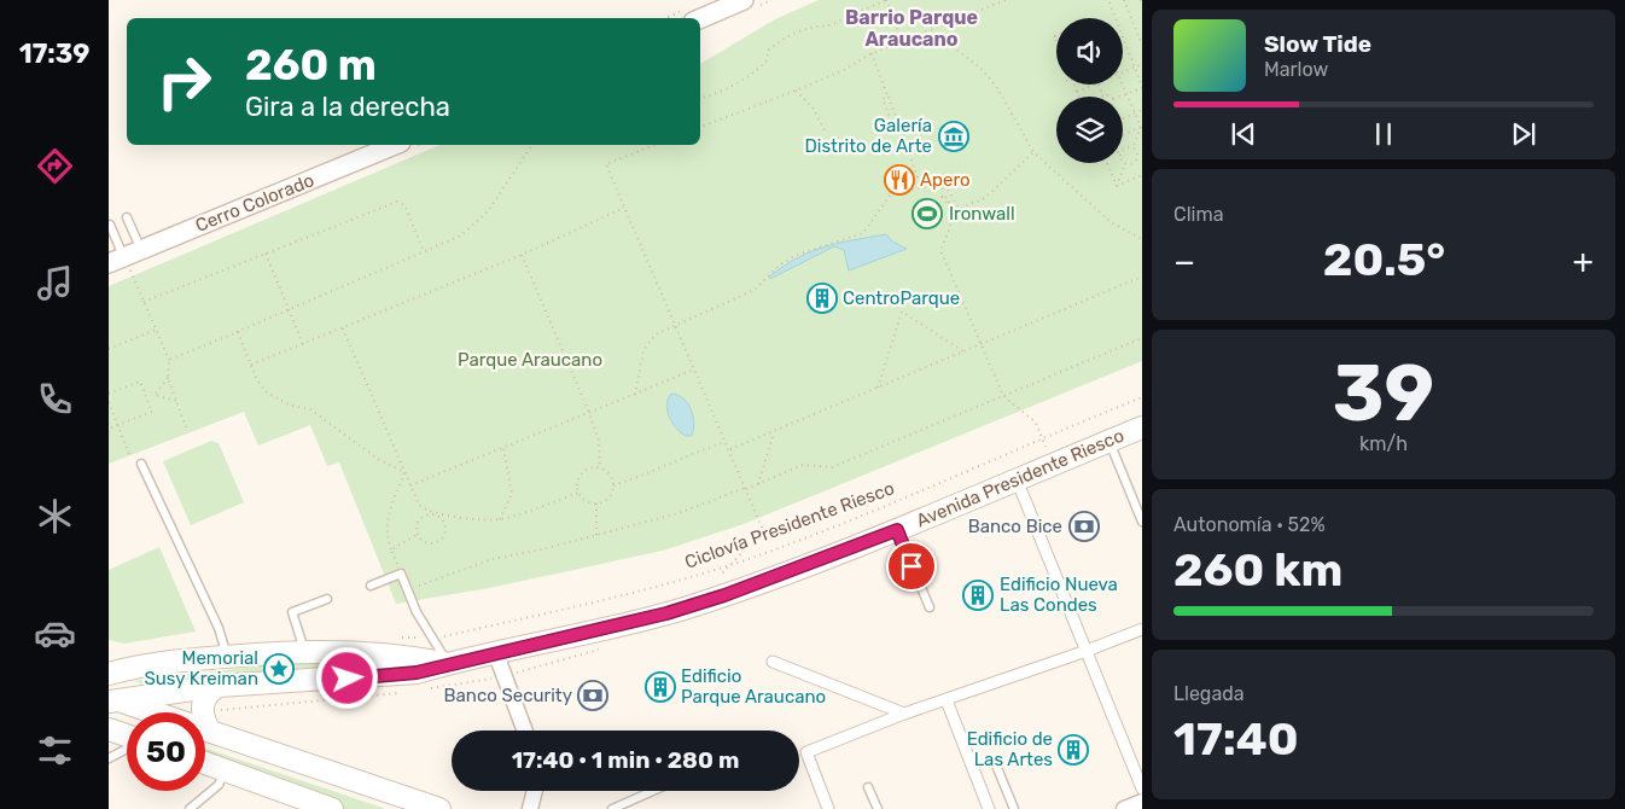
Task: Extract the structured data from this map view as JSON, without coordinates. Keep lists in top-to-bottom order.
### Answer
{
  "streets": {
    "main road": ["Avenida Presidente Riesco"],
    "street": ["Cerro Colorado"],
    "path": ["Ciclovía Presidente Riesco"]
  },
  "districts": ["Barrio Parque Araucano"],
  "parks": ["Parque Araucano"],
  "places": {
    "museum": ["Galería Distrito de Arte"],
    "restaurant": ["Apero"],
    "sports": ["Ironwall"],
    "building": [
      "CentroParque",
      "Edificio Nueva Las Condes",
      "Edificio Parque Araucano",
      "Edificio de Las Artes"
    ],
    "bank": ["Banco Bice", "Banco Security"],
    "place": ["Memorial Susy Kreiman"]
  },
  "page": {
    "tabs": "17:39",
    "turn": ["260 m", "Gira a la derecha"],
    "song": ["Slow Tide", "Marlow"],
    "tile": [
      "Clima",
      ["39", "km/h"],
      ["Autonomía · 52%", "260 km"],
      ["Llegada", "17:40"]
    ],
    "heat": ["−", "20.5°", "+"],
    "limit": "50",
    "trip": "17:40 · 1 min · 280 m"
  }
}
